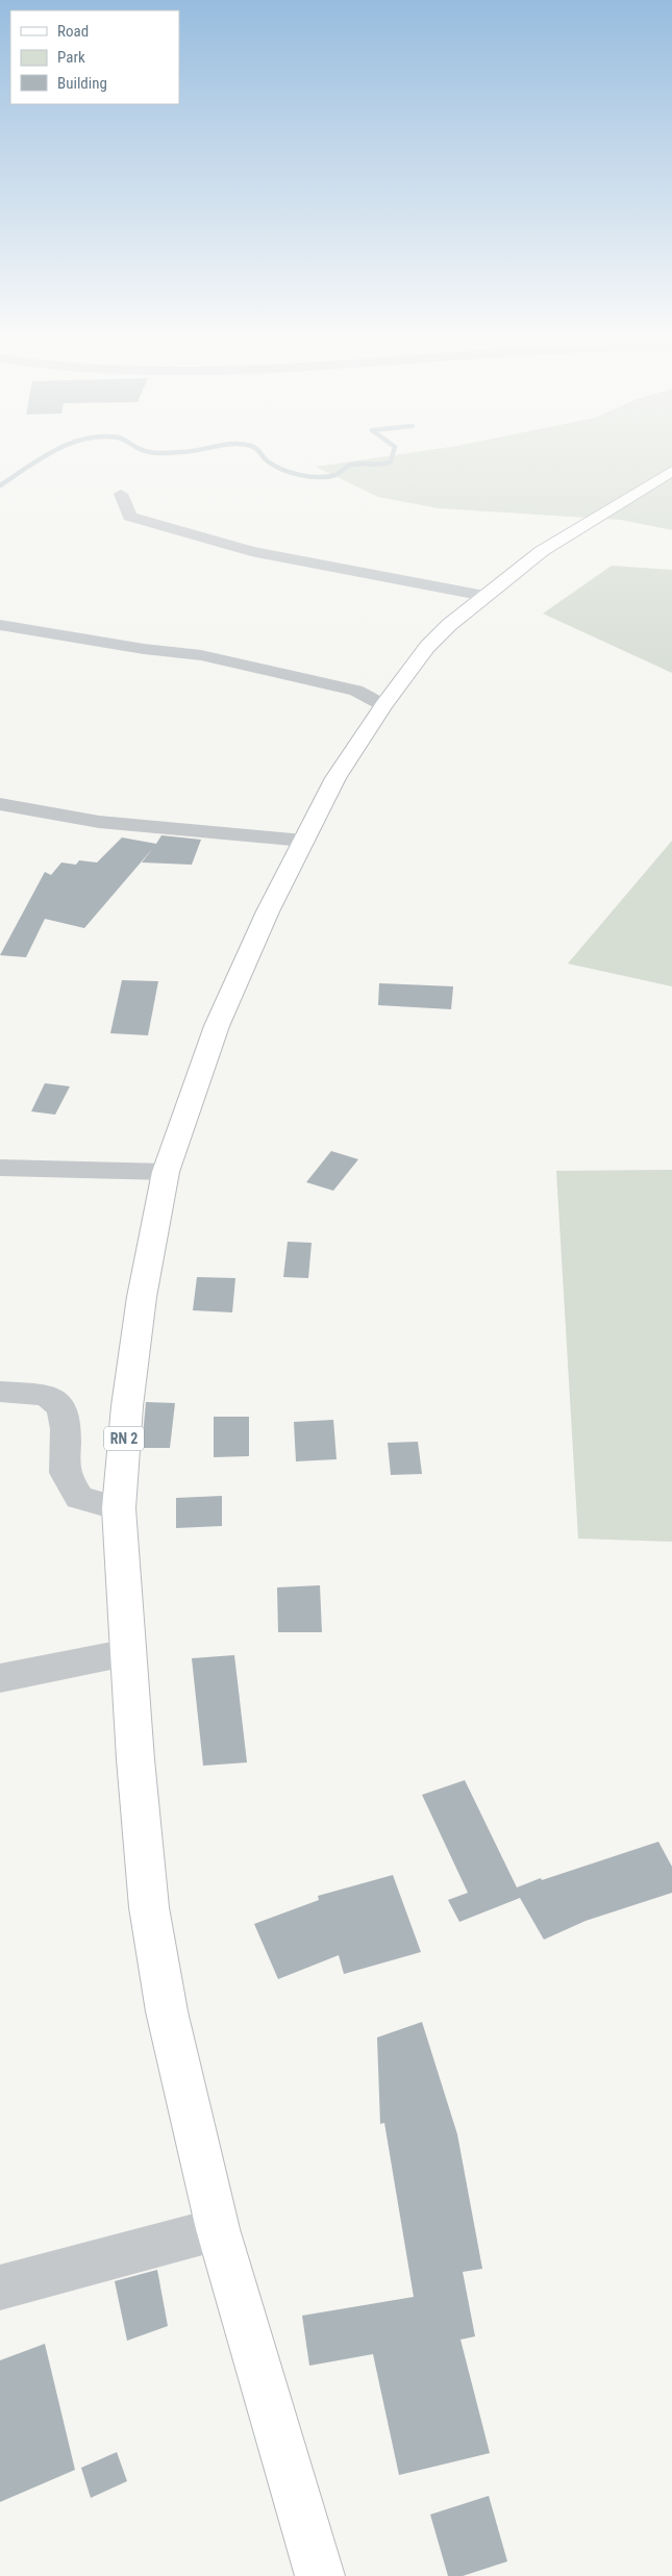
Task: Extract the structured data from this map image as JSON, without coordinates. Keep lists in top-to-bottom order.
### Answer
{
  "streets": {
    "main road": ["RN 2"]
  },
  "legend": ["Road", "Park", "Building"]
}
